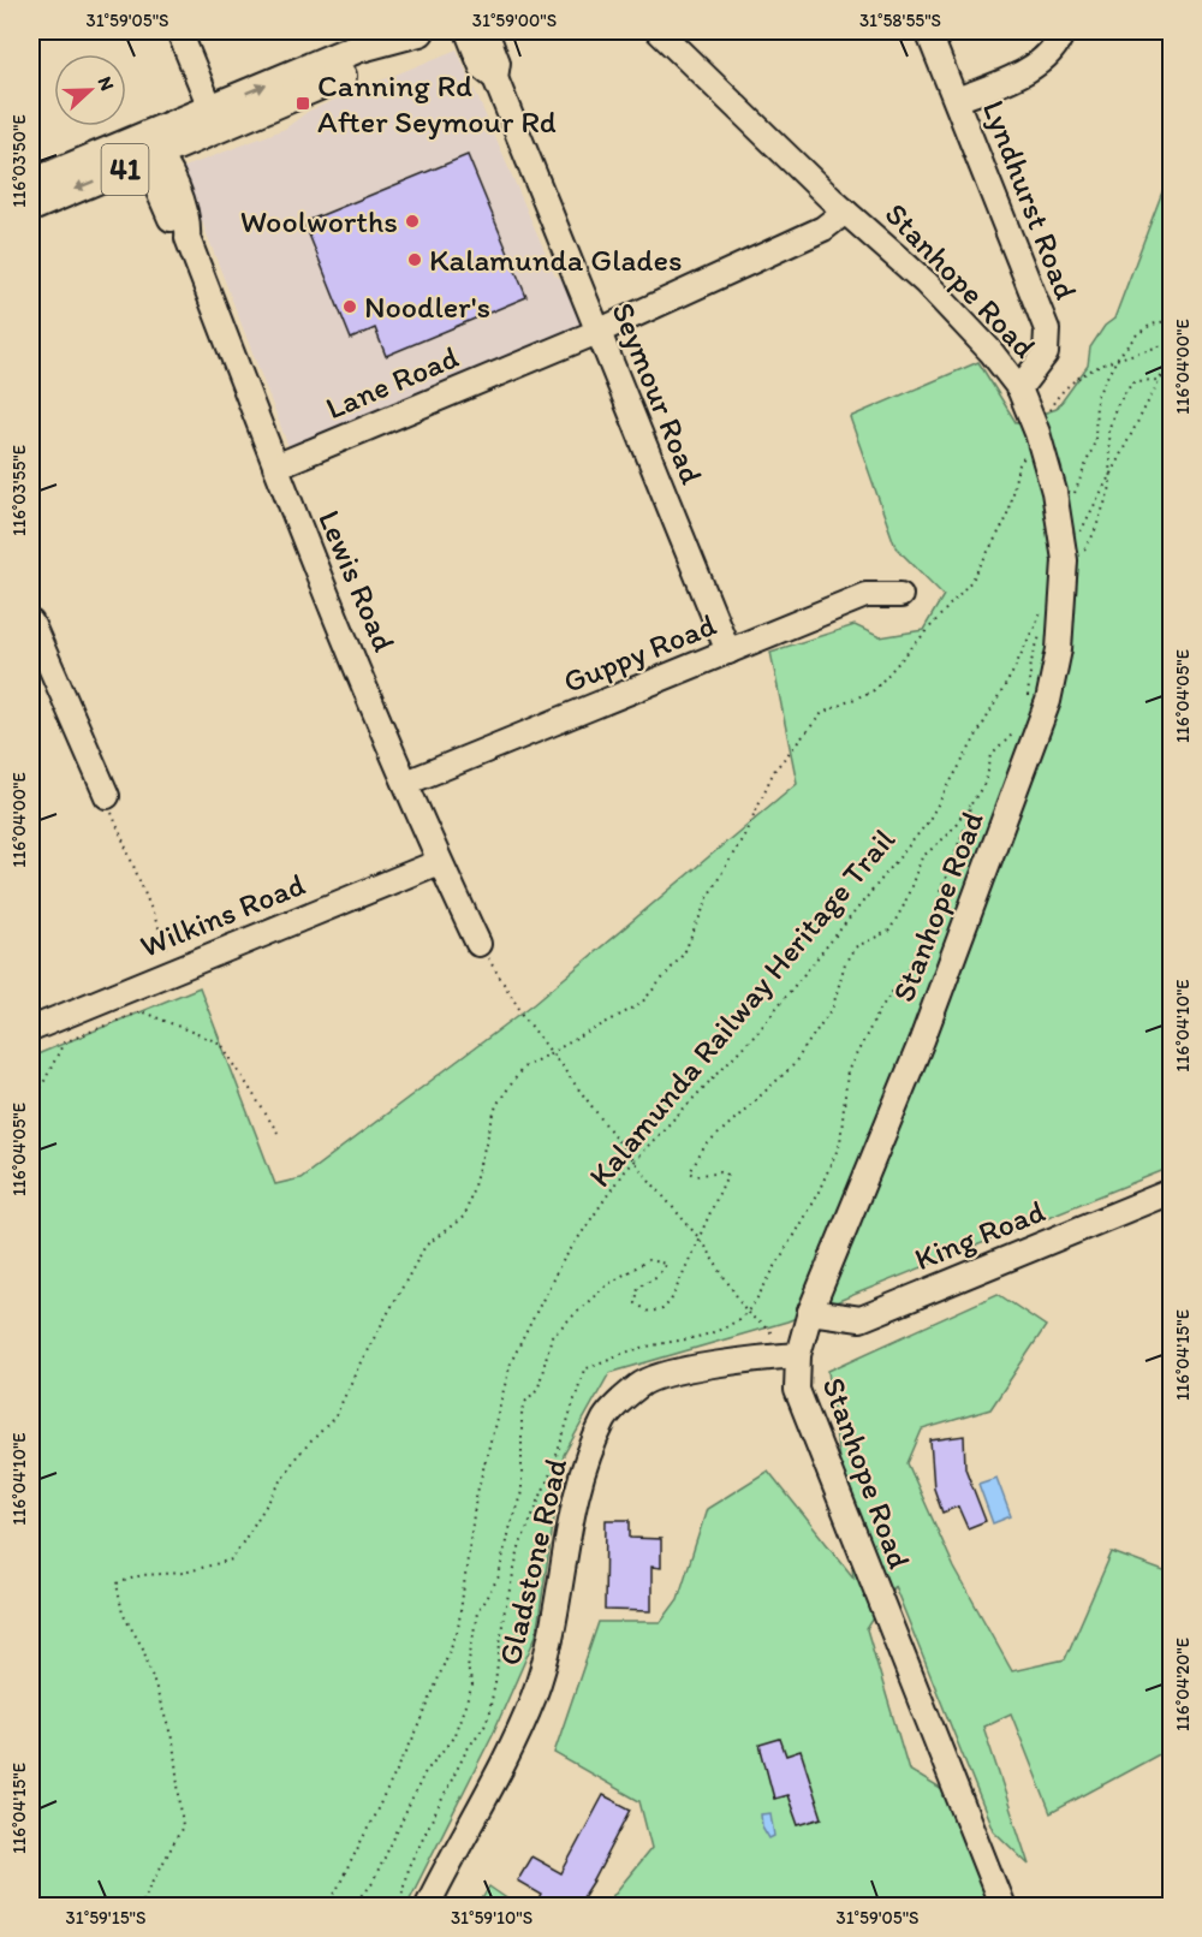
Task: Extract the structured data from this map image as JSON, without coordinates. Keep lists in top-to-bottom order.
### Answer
{
  "streets": {
    "main road": ["41"],
    "street": [
      "Lyndhurst Road",
      "Stanhope Road",
      "Lane Road",
      "Seymour Road",
      "Lewis Road",
      "Guppy Road",
      "Wilkins Road",
      "King Road",
      "Gladstone Road"
    ],
    "path": ["Kalamunda Railway Heritage Trail"]
  },
  "crossings": [
    ["41", "Lewis Road"],
    ["Lyndhurst Road", "Stanhope Road"],
    ["Stanhope Road", "Lane Road"],
    ["Stanhope Road", "King Road"],
    ["Stanhope Road", "Gladstone Road"],
    ["Lane Road", "Seymour Road"],
    ["Lane Road", "Lewis Road"],
    ["Seymour Road", "Guppy Road"],
    ["Lewis Road", "Guppy Road"],
    ["Lewis Road", "Wilkins Road"]
  ],
  "places": {
    "transit": ["Canning Rd After Seymour Rd"],
    "other": ["Woolworths", "Kalamunda Glades", "Noodler's"]
  },
  "north": "right",
  "coordinates": [
    "31°59'05\"S",
    "31°59'00\"S",
    "31°58'55\"S",
    "116°03'50\"E",
    "116°04'00\"E",
    "116°03'55\"E",
    "116°04'05\"E",
    "116°04'10\"E",
    "116°04'15\"E",
    "116°04'20\"E",
    "31°59'15\"S",
    "31°59'10\"S"
  ]
}
